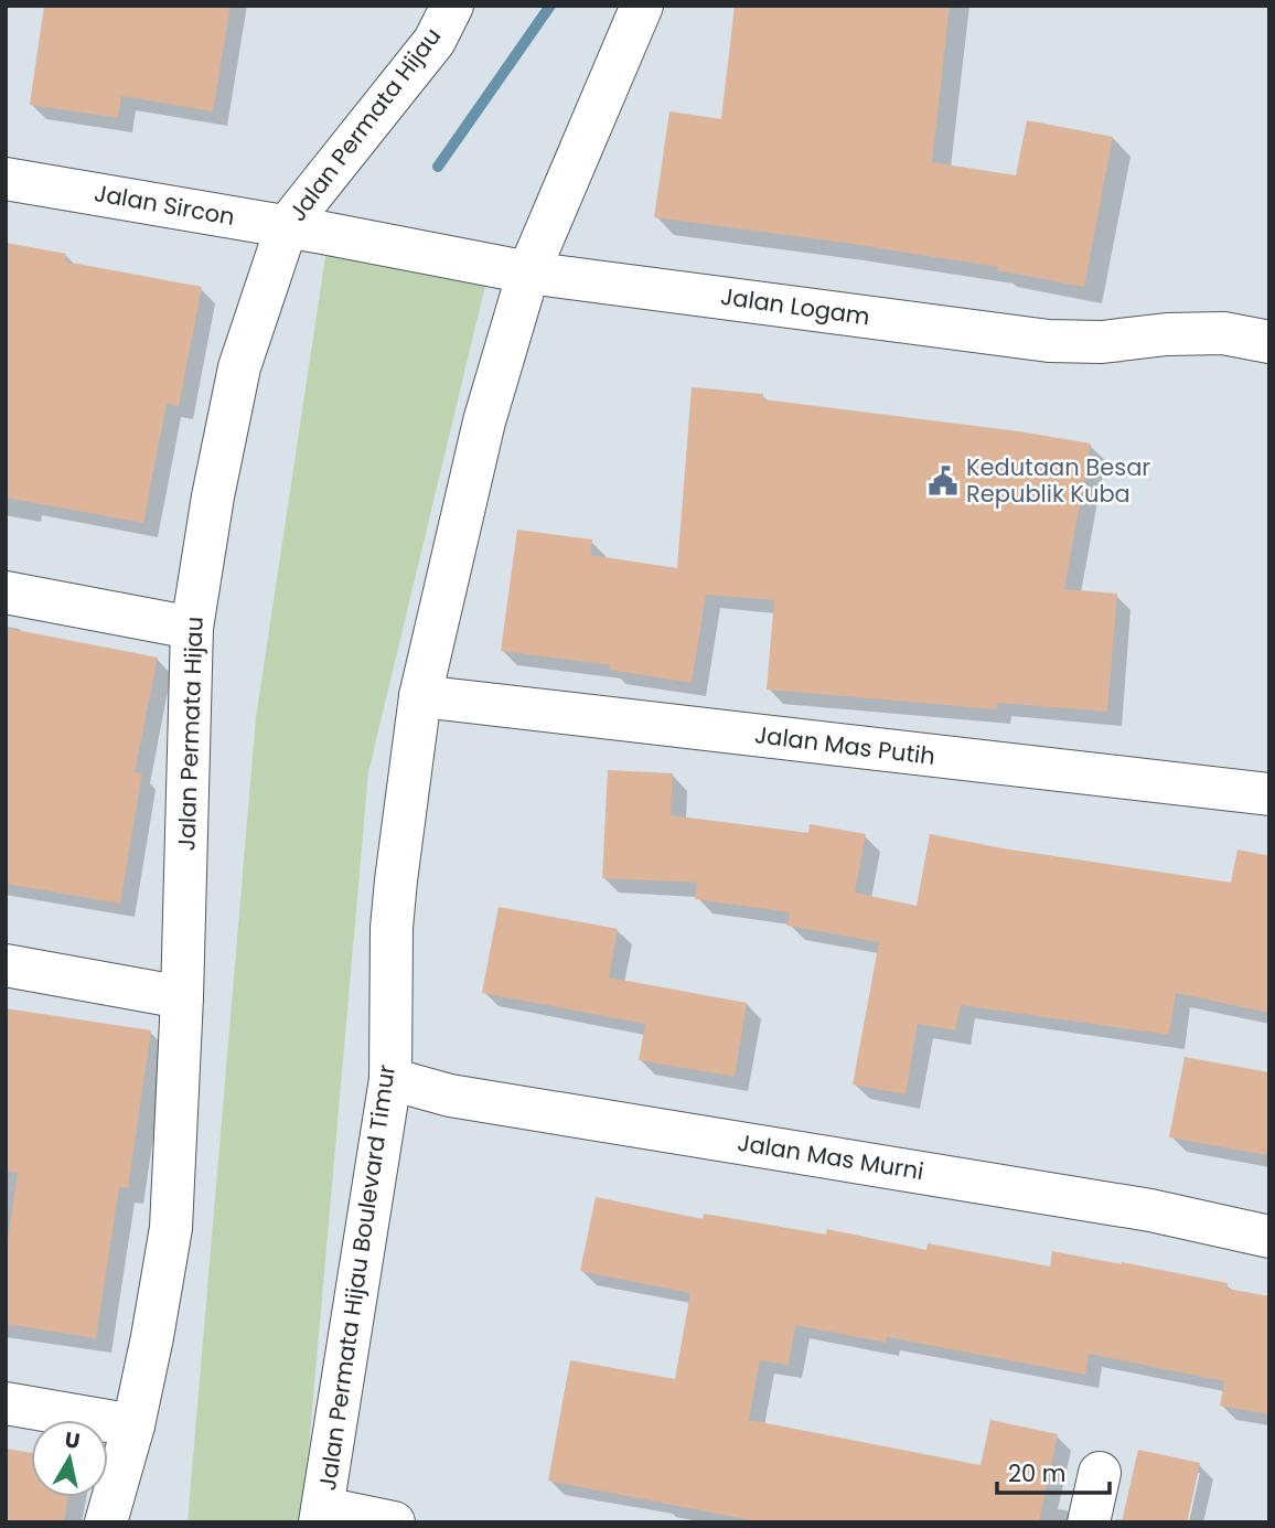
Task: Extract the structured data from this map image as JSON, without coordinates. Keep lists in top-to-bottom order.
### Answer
{
  "streets": {
    "street": [
      "Jalan Permata Hijau",
      "Jalan Sircon",
      "Jalan Logam",
      "Jalan Mas Putih",
      "Jalan Mas Murni",
      "Jalan Permata Hijau Boulevard Timur"
    ]
  },
  "crossings": [
    ["Jalan Permata Hijau", "Jalan Sircon"],
    ["Jalan Permata Hijau", "Jalan Logam"],
    ["Jalan Sircon", "Jalan Logam"],
    ["Jalan Logam", "Jalan Permata Hijau Boulevard Timur"],
    ["Jalan Mas Putih", "Jalan Permata Hijau Boulevard Timur"],
    ["Jalan Mas Murni", "Jalan Permata Hijau Boulevard Timur"]
  ],
  "places": {
    "public building": ["Kedutaan Besar Republik Kuba"]
  },
  "scale_bar": "20 m",
  "north": "top"
}
